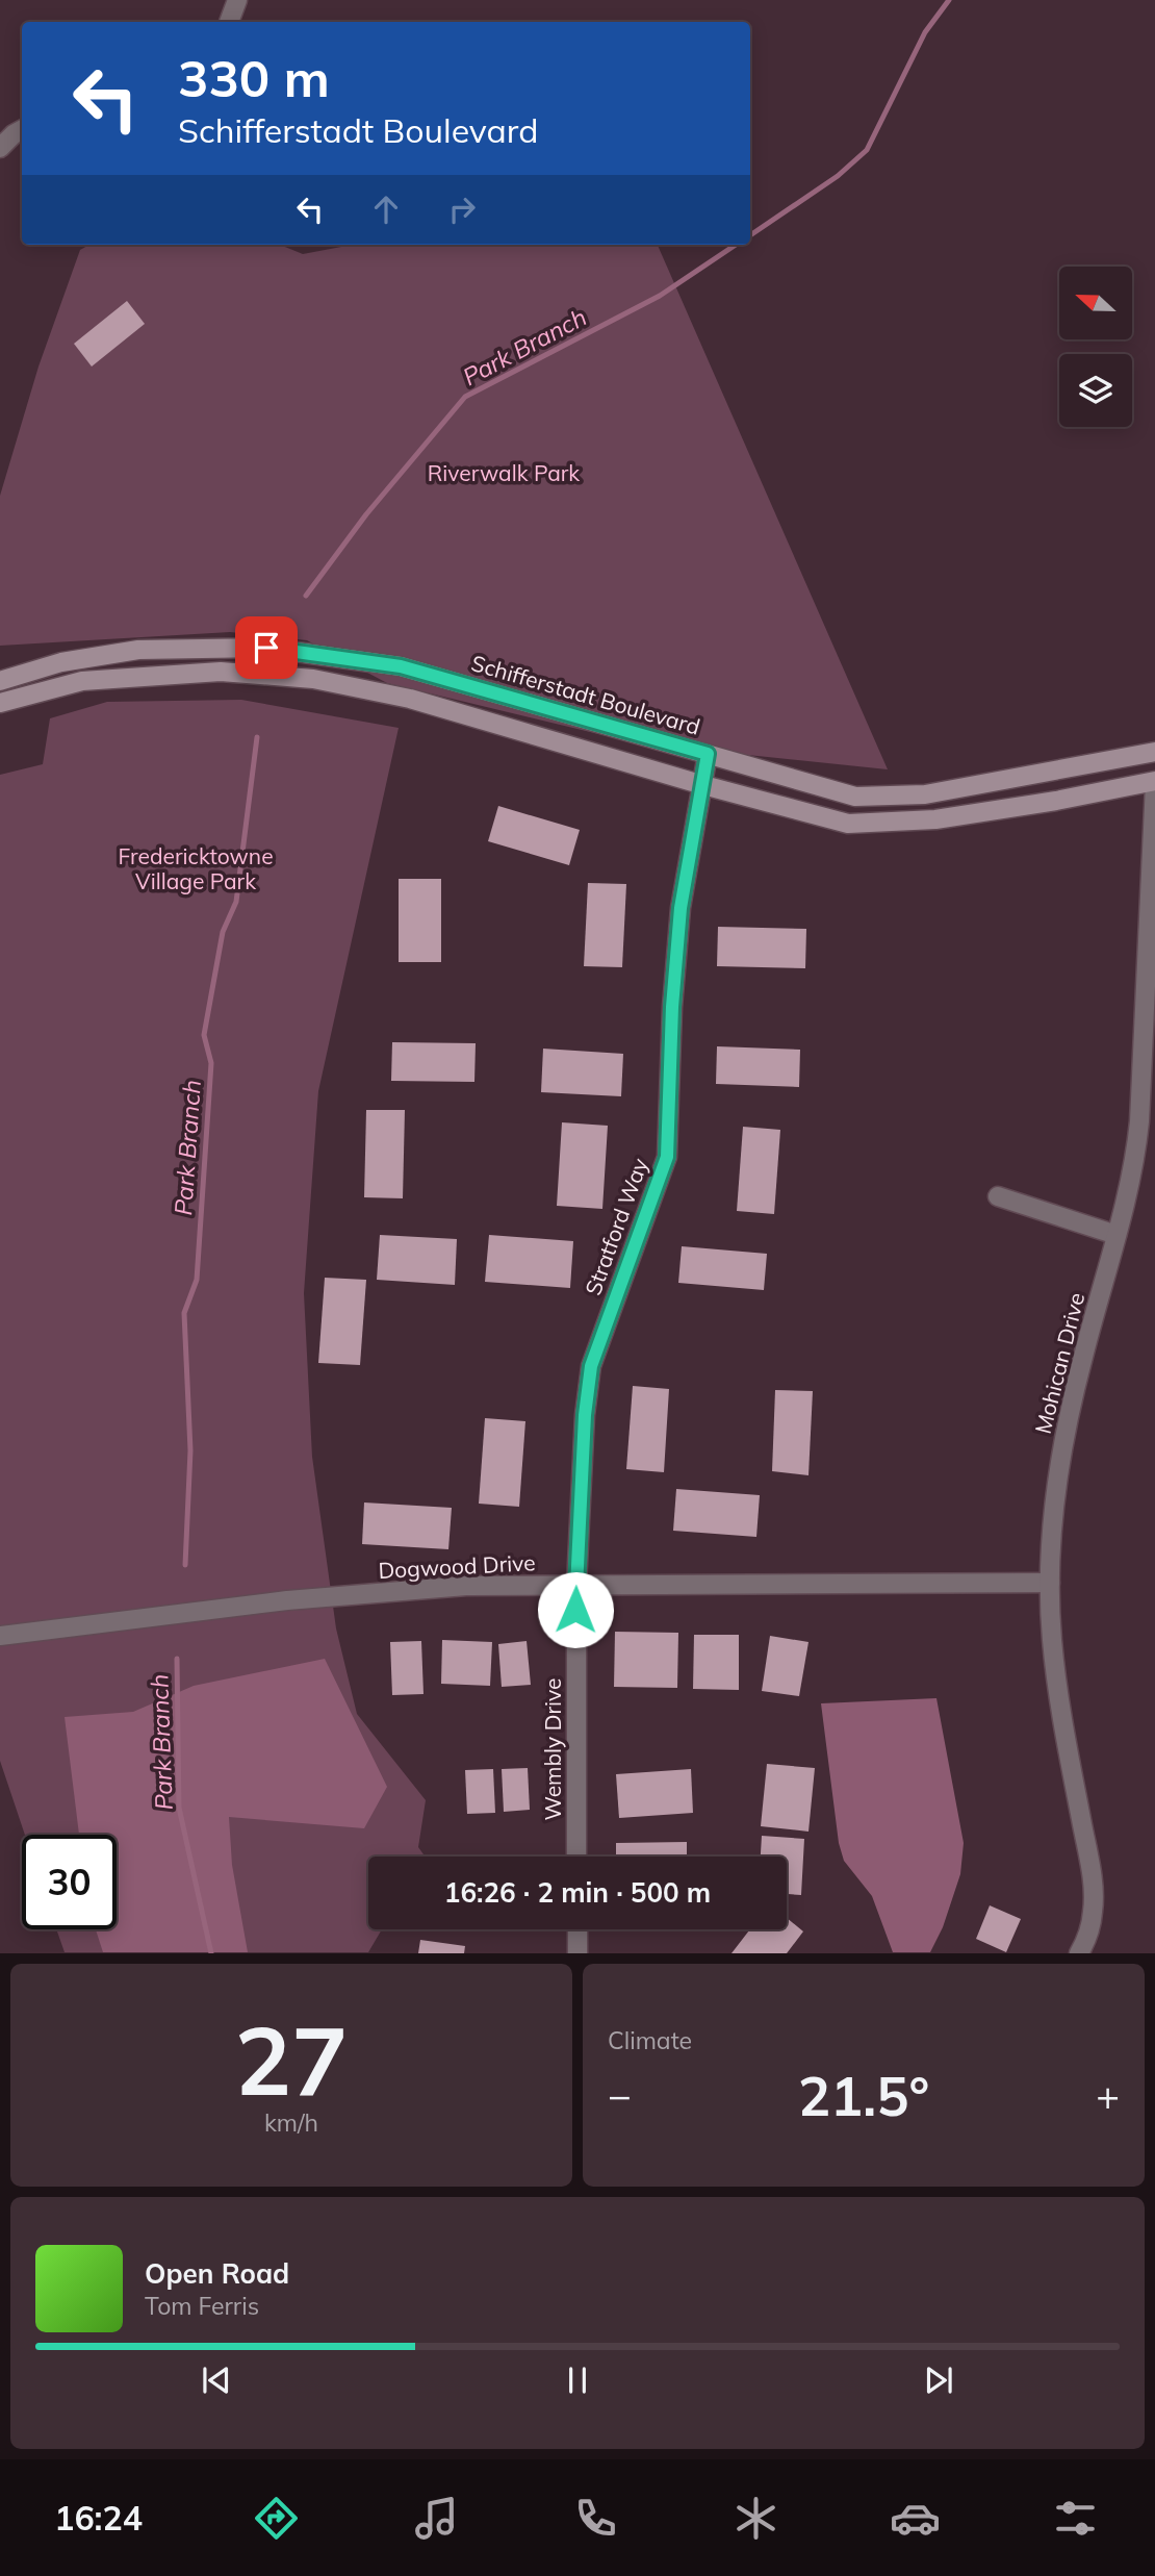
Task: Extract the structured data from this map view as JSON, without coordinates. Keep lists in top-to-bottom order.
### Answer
{
  "streets": {
    "main road": ["Schifferstadt Boulevard"],
    "street": [
      "Stratford Way",
      "Mohican Drive",
      "Dogwood Drive",
      "Wembly Drive"
    ]
  },
  "crossings": [
    ["Schifferstadt Boulevard", "Stratford Way"],
    ["Stratford Way", "Dogwood Drive"],
    ["Stratford Way", "Wembly Drive"],
    ["Mohican Drive", "Dogwood Drive"],
    ["Dogwood Drive", "Wembly Drive"]
  ],
  "water": ["Park Branch"],
  "parks": ["Riverwalk Park", "Fredericktowne Village Park"],
  "north": "left",
  "page": {
    "turn": ["330 m", "Schifferstadt Boulevard"],
    "limit": "30",
    "trip": "16:26 · 2 min · 500 m",
    "tile": [
      ["27", "km/h"],
      "Climate"
    ],
    "heat": ["−", "21.5°", "+"],
    "song": ["Open Road", "Tom Ferris"],
    "tabs": "16:24"
  }
}
